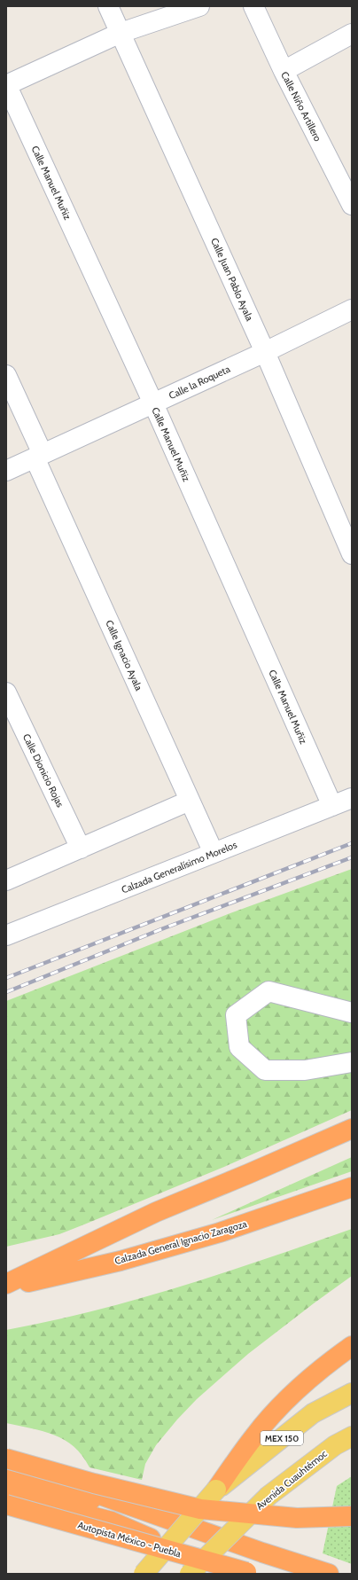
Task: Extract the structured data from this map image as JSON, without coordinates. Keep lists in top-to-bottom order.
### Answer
{
  "streets": {
    "highway": ["Calzada General Ignacio Zaragoza", "Autopista México - Puebla"],
    "main road": ["MEX 150", "Avenida Cuauhtémoc"],
    "street": [
      "Calle Niño Artillero",
      "Calle Manuel Muñiz",
      "Calle Juan Pablo Ayala",
      "Calle la Roqueta",
      "Calle Ignacio Ayala",
      "Calle Dionicio Rojas",
      "Calzada Generalísimo Morelos"
    ]
  },
  "crossings": [
    ["Calle Manuel Muñiz", "Calle la Roqueta"],
    ["Calle Manuel Muñiz", "Calzada Generalísimo Morelos"],
    ["Calle Juan Pablo Ayala", "Calle la Roqueta"],
    ["Calle la Roqueta", "Calle Ignacio Ayala"],
    ["Calle Ignacio Ayala", "Calzada Generalísimo Morelos"]
  ]
}
